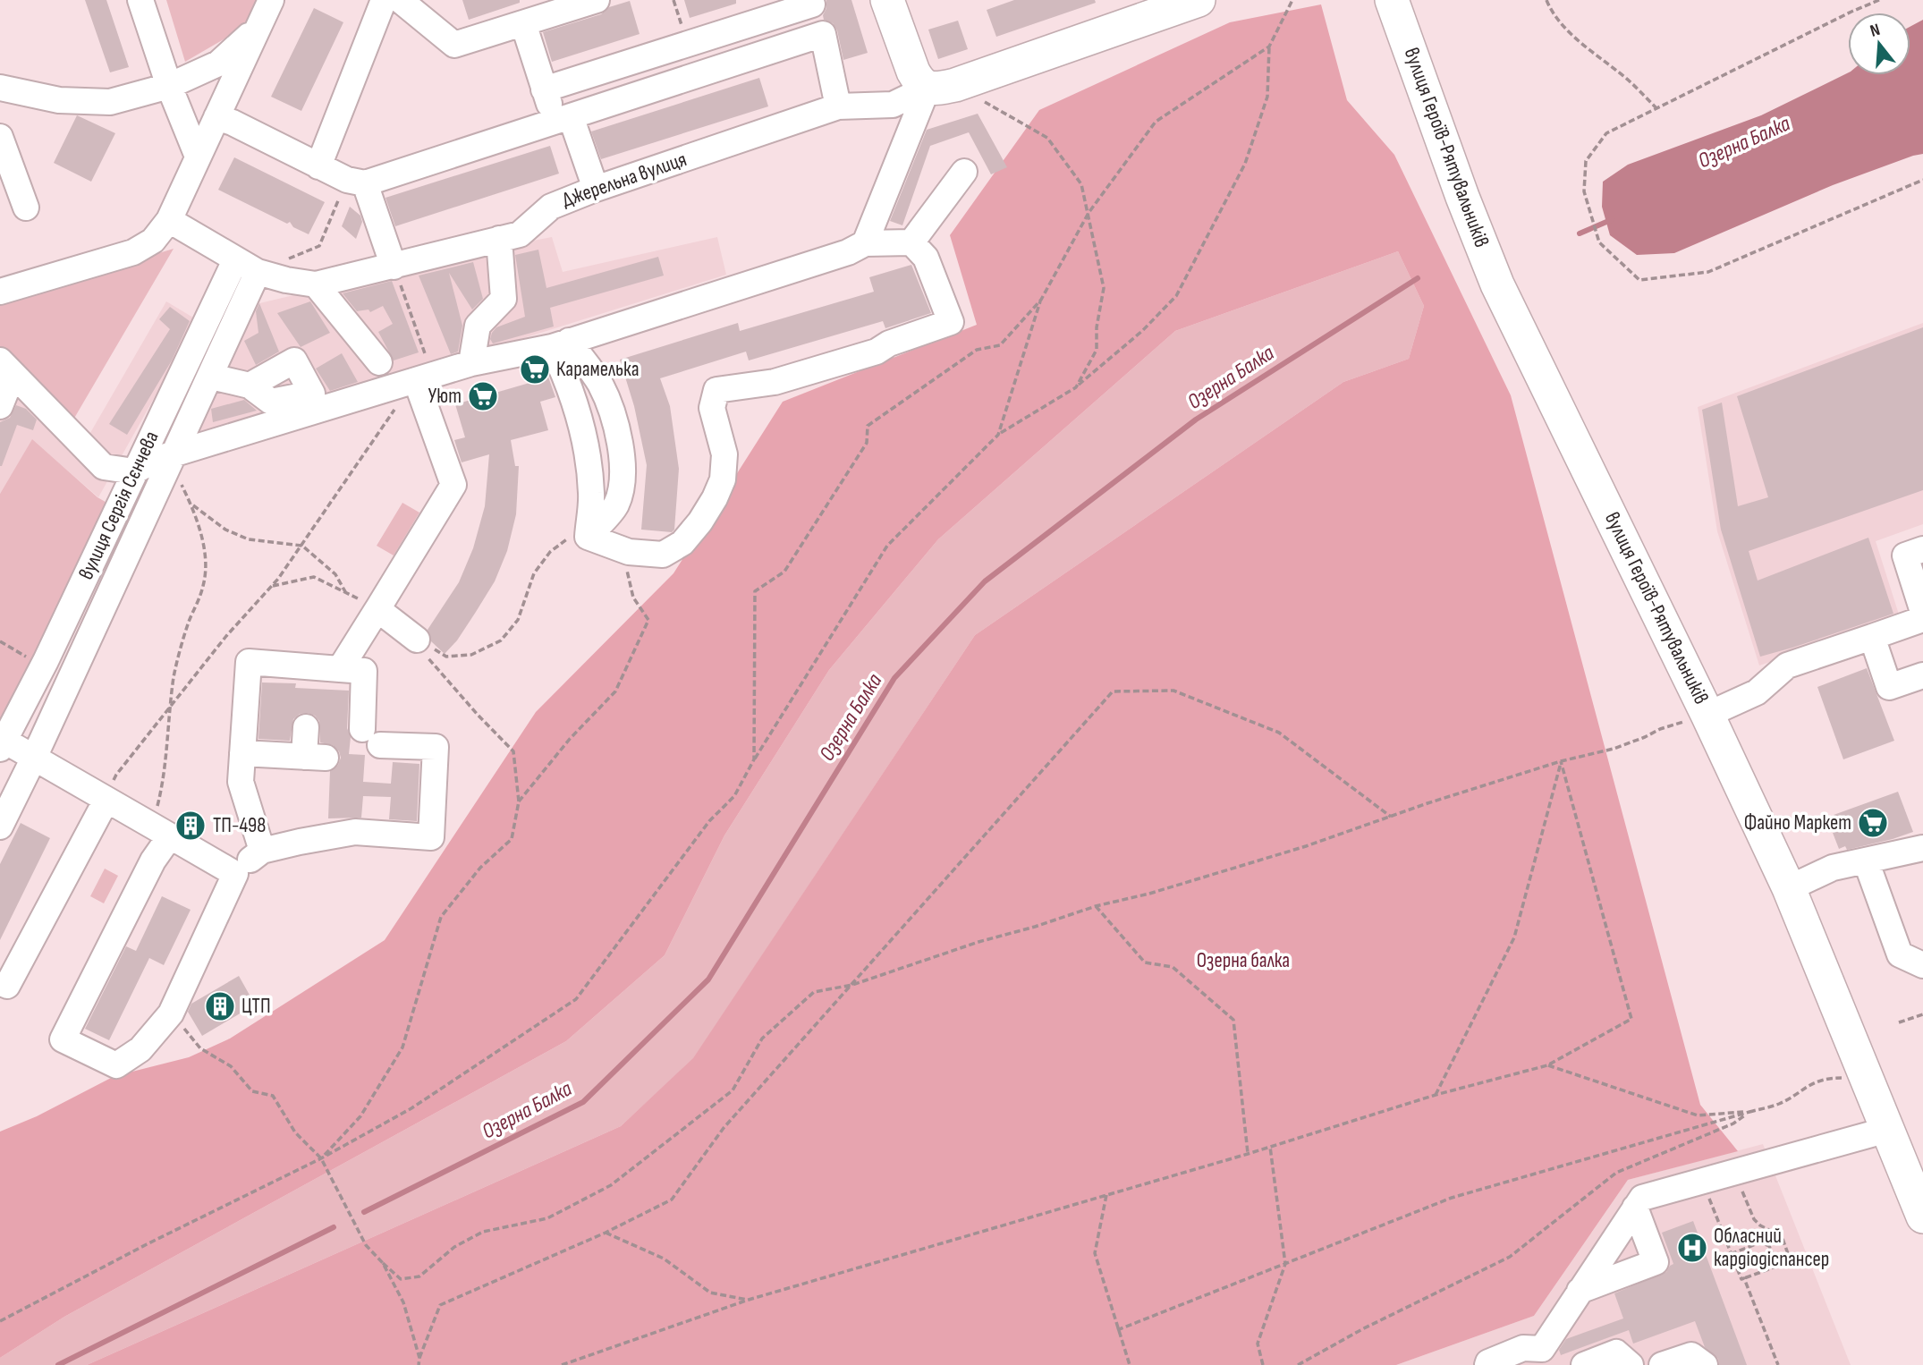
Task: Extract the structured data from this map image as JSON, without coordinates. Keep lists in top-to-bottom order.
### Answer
{
  "streets": {
    "main road": ["вулиця Героїв-Рятувальників", "Джерельна вулиця"],
    "street": ["вулиця Сергія Сєнчева"]
  },
  "crossings": [
    ["Джерельна вулиця", "вулиця Сергія Сєнчева"]
  ],
  "water": ["Озерна Балка"],
  "parks": ["Озерна балка"],
  "places": {
    "supermarket": ["Карамелька", "Уют", "Файно Маркет"],
    "building": ["ТП-498", "ЦТП"],
    "hospital": ["Обласний кардіодіспансер"]
  },
  "north": "top"
}
